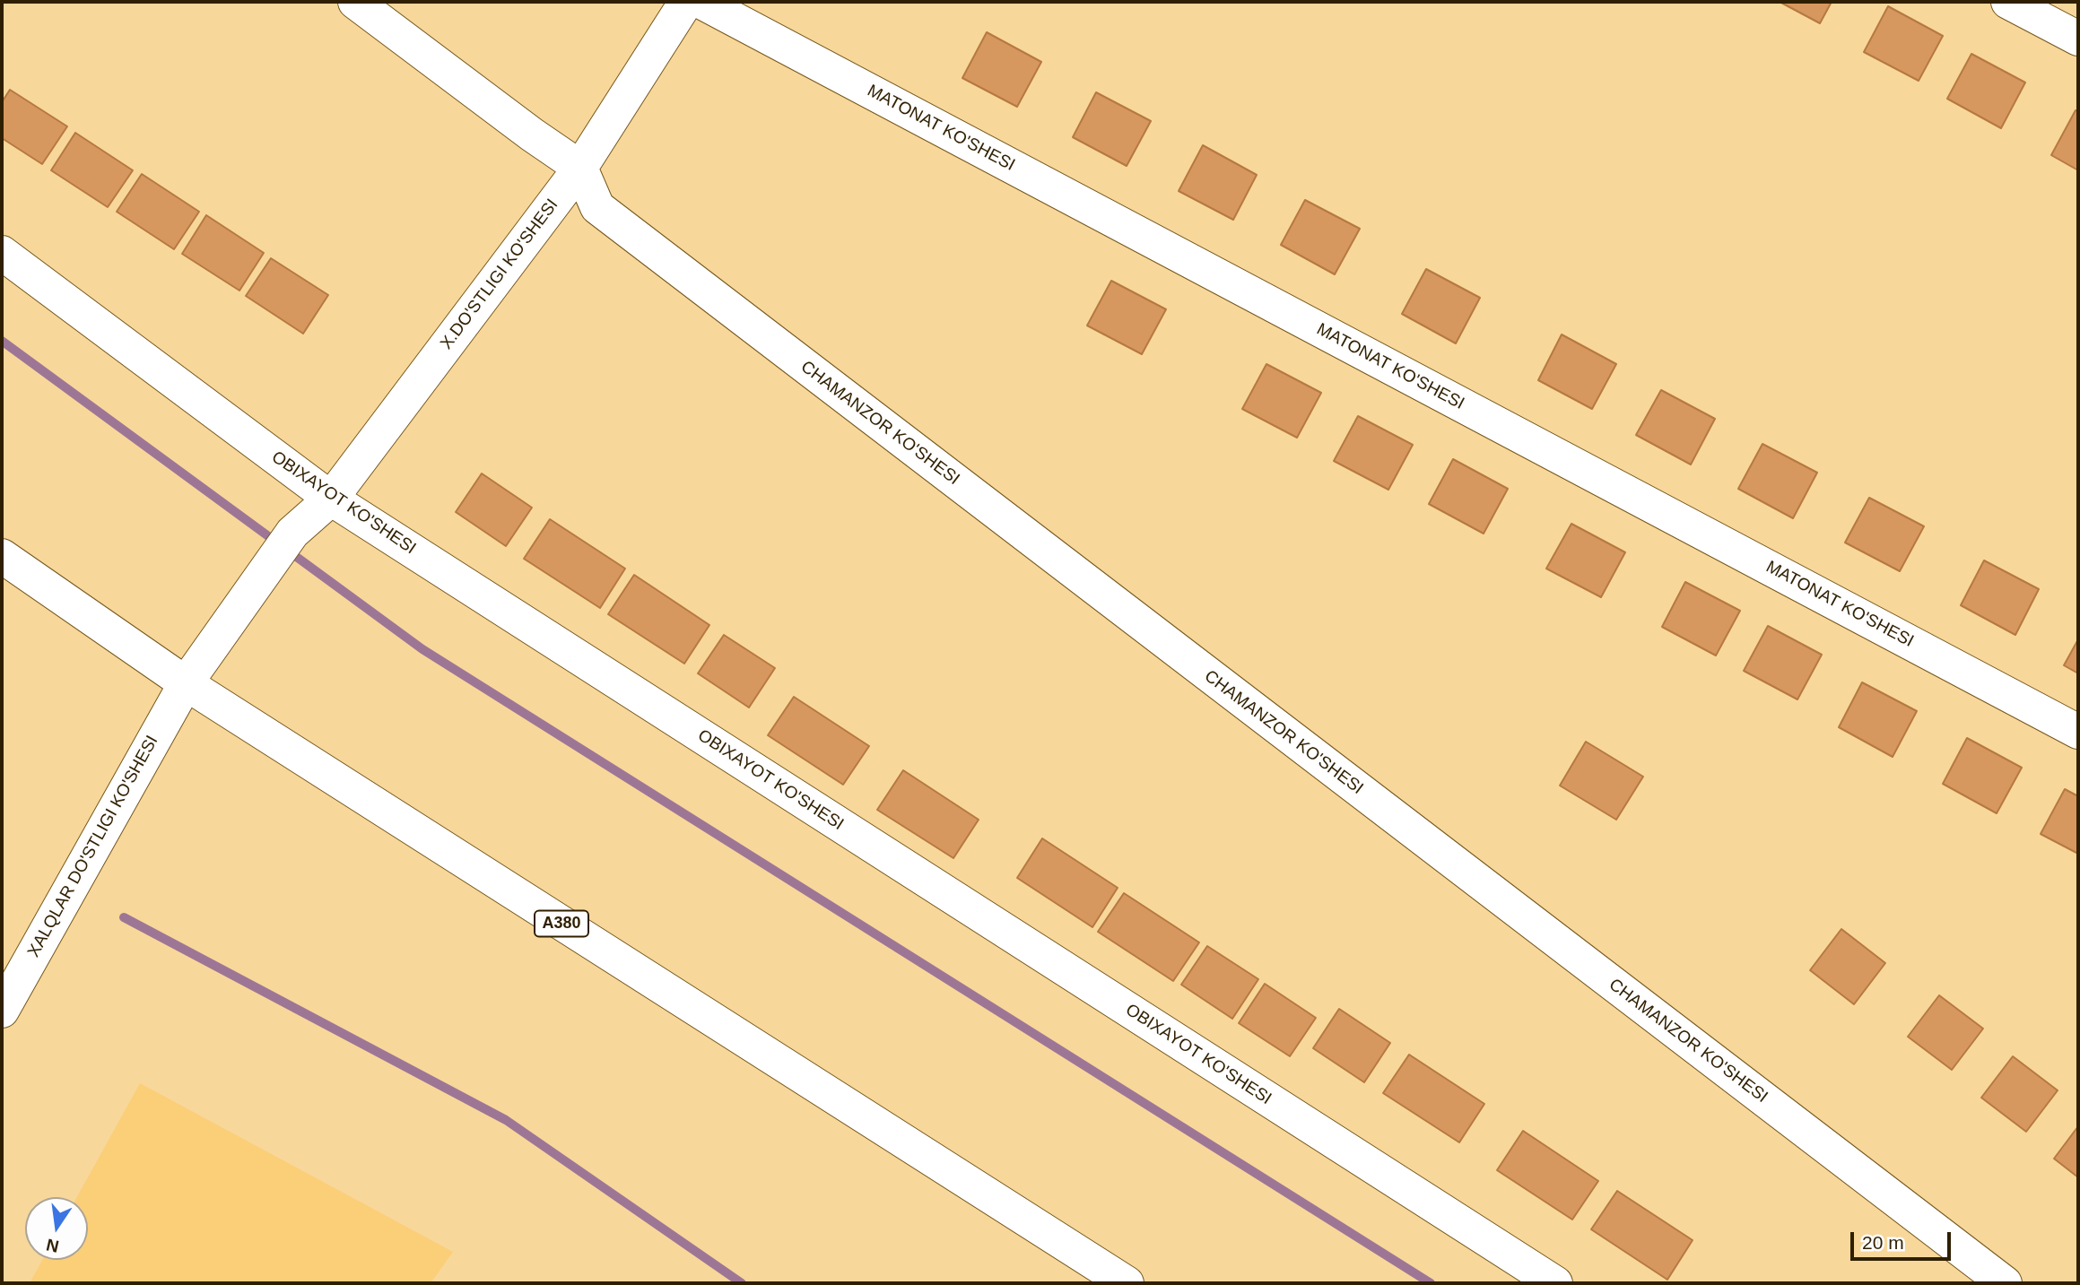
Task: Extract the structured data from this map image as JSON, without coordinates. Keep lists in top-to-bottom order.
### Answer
{
  "streets": {
    "main road": [
      "MATONAT KO'SHESI",
      "X.DO'STLIGI KO'SHESI",
      "CHAMANZOR KO'SHESI",
      "OBIXAYOT KO'SHESI",
      "XALQLAR DO'STLIGI KO'SHESI",
      "A380"
    ]
  },
  "crossings": [
    ["X.DO'STLIGI KO'SHESI", "CHAMANZOR KO'SHESI"],
    ["X.DO'STLIGI KO'SHESI", "OBIXAYOT KO'SHESI"],
    ["X.DO'STLIGI KO'SHESI", "XALQLAR DO'STLIGI KO'SHESI"],
    ["XALQLAR DO'STLIGI KO'SHESI", "A380"]
  ],
  "scale_bar": "20 m",
  "north": "bottom"
}
